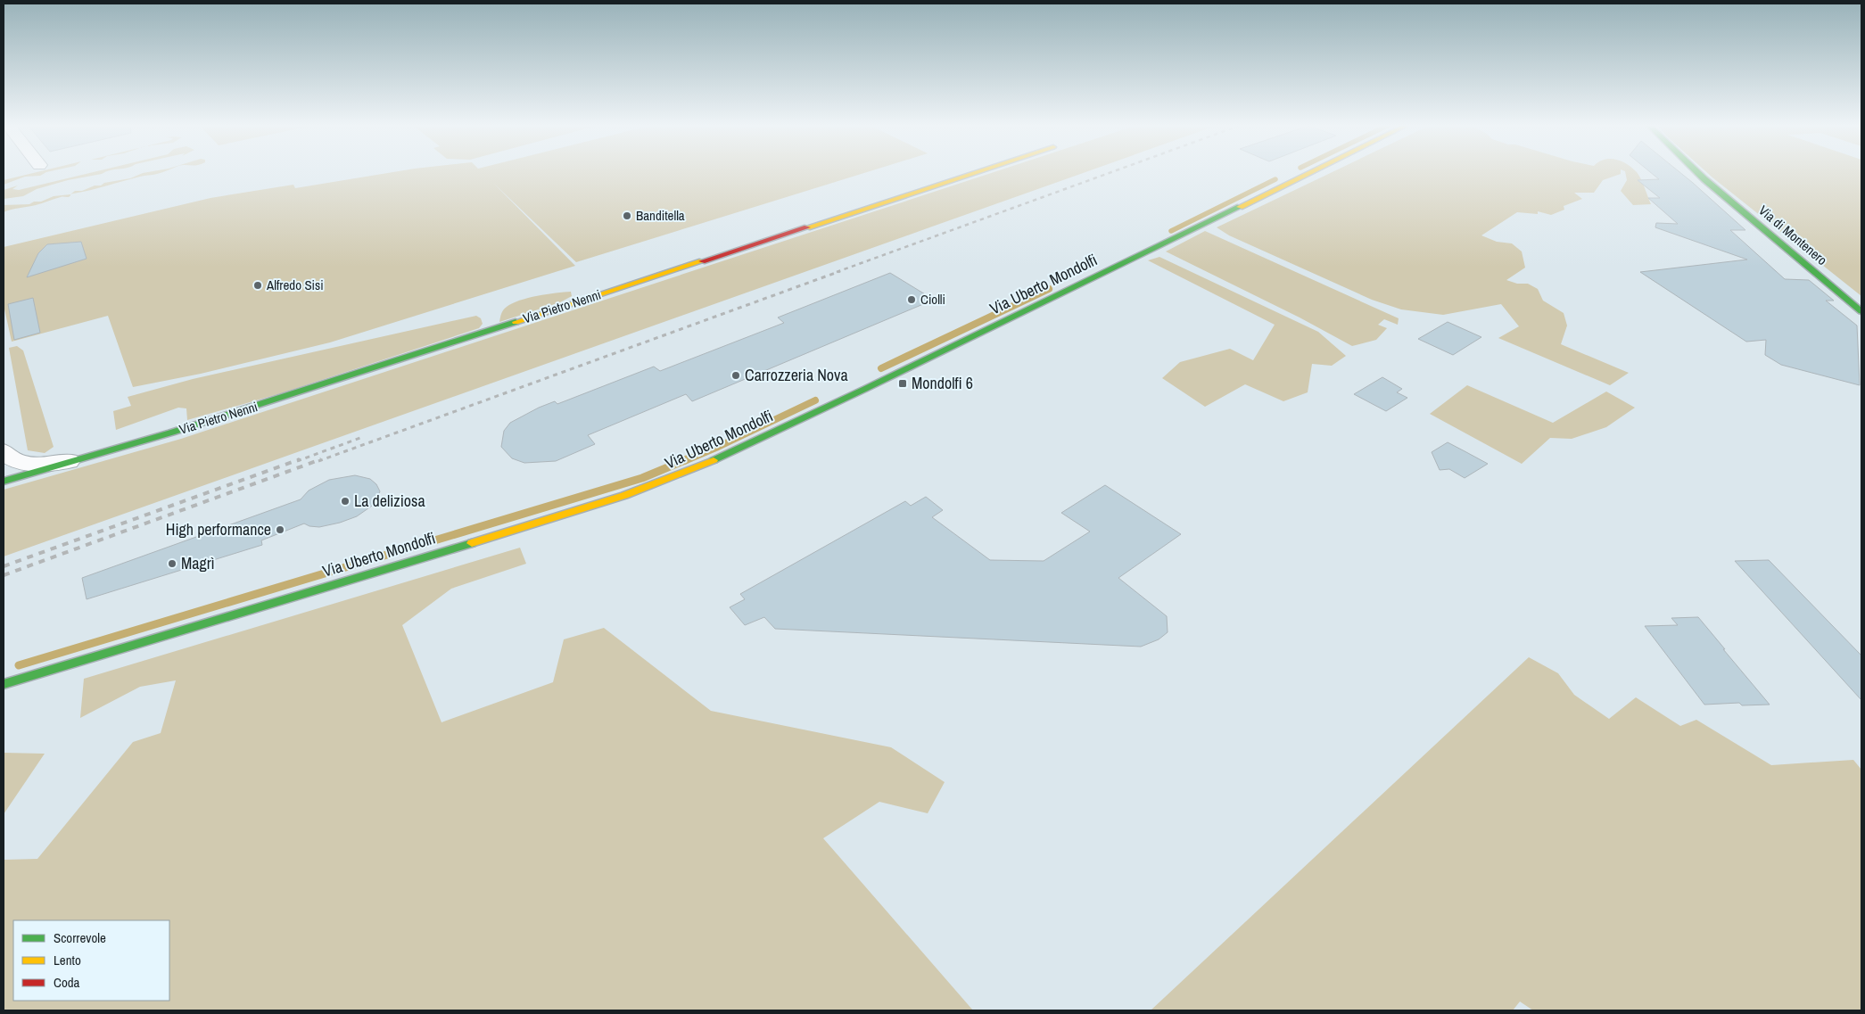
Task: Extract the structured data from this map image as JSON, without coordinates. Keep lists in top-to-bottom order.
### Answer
{
  "streets": {
    "street": ["Via di Montenero", "Via Uberto Mondolfi", "Via Pietro Nenni"]
  },
  "places": {
    "other": [
      "Banditella",
      "Alfredo Sisi",
      "Ciolli",
      "Carrozzeria Nova",
      "La deliziosa",
      "High performance",
      "Magrì"
    ],
    "transit": ["Mondolfi 6"]
  },
  "legend": ["Scorrevole", "Lento", "Coda"]
}
